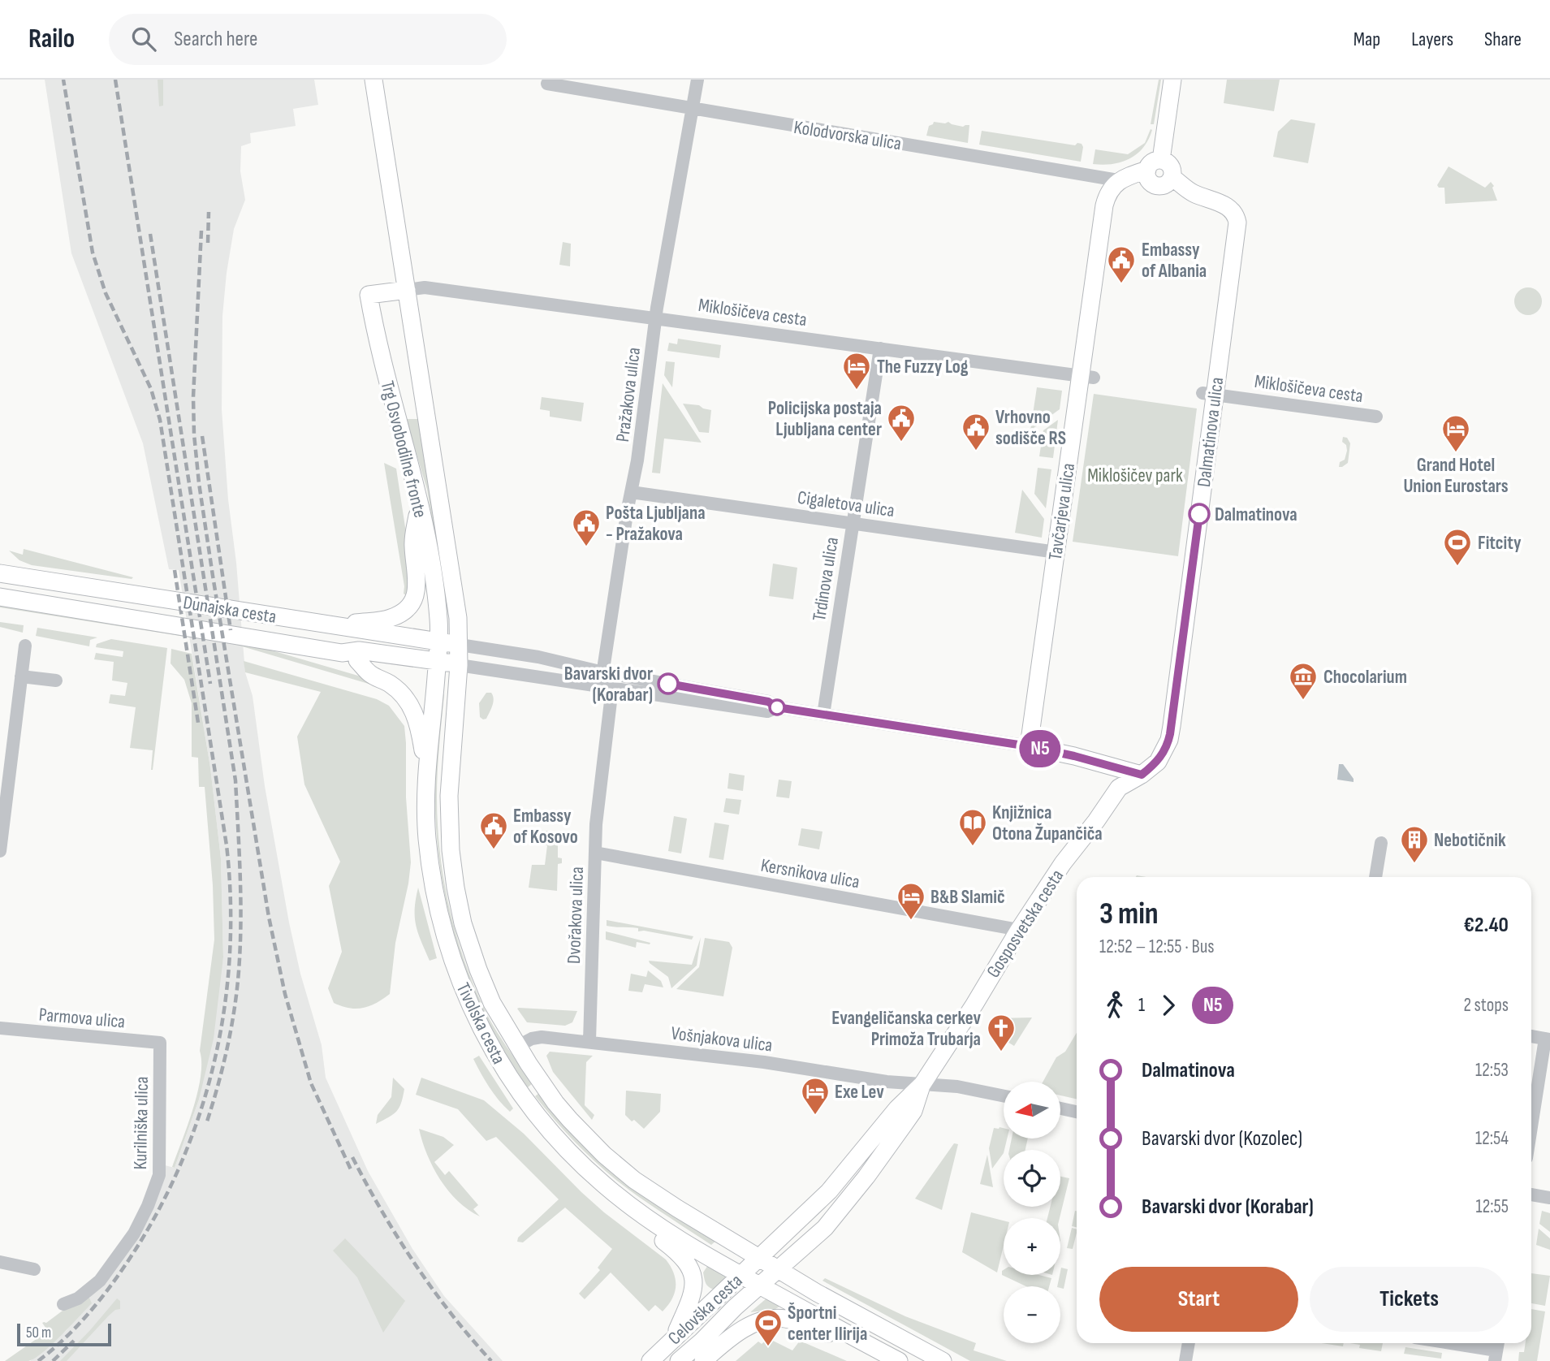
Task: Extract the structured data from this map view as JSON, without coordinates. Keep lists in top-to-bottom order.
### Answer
{
  "streets": {
    "main road": [
      "Kolodvorska ulica",
      "Dalmatinova ulica",
      "Trg Osvobodilne fronte",
      "Tavčarjeva ulica",
      "Dunajska cesta",
      "Gosposvetska cesta",
      "Tivolska cesta",
      "Celovška cesta"
    ],
    "street": [
      "Miklošičeva cesta",
      "Pražakova ulica",
      "Cigaletova ulica",
      "Trdinova ulica",
      "Kersnikova ulica",
      "Dvořakova ulica",
      "Parmova ulica",
      "Vošnjakova ulica",
      "Kurilniška ulica"
    ]
  },
  "crossings": [
    ["Kolodvorska ulica", "Pražakova ulica"],
    ["Kolodvorska ulica", "Dalmatinova ulica"],
    ["Kolodvorska ulica", "Tavčarjeva ulica"],
    ["Miklošičeva cesta", "Pražakova ulica"],
    ["Miklošičeva cesta", "Dalmatinova ulica"],
    ["Miklošičeva cesta", "Trg Osvobodilne fronte"],
    ["Miklošičeva cesta", "Tavčarjeva ulica"],
    ["Miklošičeva cesta", "Trdinova ulica"],
    ["Pražakova ulica", "Cigaletova ulica"],
    ["Pražakova ulica", "Dvořakova ulica"],
    ["Dalmatinova ulica", "Gosposvetska cesta"],
    ["Trg Osvobodilne fronte", "Dunajska cesta"],
    ["Trg Osvobodilne fronte", "Tivolska cesta"],
    ["Cigaletova ulica", "Tavčarjeva ulica"],
    ["Cigaletova ulica", "Trdinova ulica"],
    ["Dunajska cesta", "Tivolska cesta"],
    ["Kersnikova ulica", "Dvořakova ulica"],
    ["Kersnikova ulica", "Gosposvetska cesta"],
    ["Dvořakova ulica", "Vošnjakova ulica"],
    ["Gosposvetska cesta", "Tivolska cesta"],
    ["Gosposvetska cesta", "Vošnjakova ulica"],
    ["Gosposvetska cesta", "Celovška cesta"],
    ["Parmova ulica", "Kurilniška ulica"],
    ["Tivolska cesta", "Vošnjakova ulica"],
    ["Tivolska cesta", "Celovška cesta"]
  ],
  "parks": ["Miklošičev park"],
  "places": {
    "public building": [
      "Embassy of Albania",
      "Policijska postaja Ljubljana center",
      "Vrhovno sodišče RS",
      "Pošta Ljubljana - Pražakova",
      "Embassy of Kosovo"
    ],
    "hotel": [
      "The Fuzzy Log",
      "Grand Hotel Union Eurostars",
      "B&B Slamič",
      "Exe Lev"
    ],
    "other": ["Dalmatinova", "Bavarski dvor (Korabar)"],
    "sports": ["Fitcity", "Športni center Ilirija"],
    "museum": ["Chocolarium"],
    "library": ["Knjižnica Otona Župančiča"],
    "building": ["Nebotičnik"],
    "church": ["Evangeličanska cerkev Primoža Trubarja"]
  },
  "lines": ["bus line N5"],
  "scale_bar": "50 m",
  "north": "left",
  "page": {
    "header": "Railo",
    "search": "Search here",
    "nav": ["Map", "Layers", "Share"],
    "on_map": "N5",
    "heading": ["3 min", "12:52 – 12:55 · Bus", "€2.40"],
    "legs": ["1", "N5", "2 stops"],
    "list": [
      {
        "name": "Dalmatinova",
        "value": "12:53"
      },
      {
        "name": "Bavarski dvor (Kozolec)",
        "value": "12:54"
      },
      {
        "name": "Bavarski dvor (Korabar)",
        "value": "12:55"
      }
    ],
    "map_buttons": ["+", "−"],
    "buttons": ["Start", "Tickets"],
    "scale": "50 m"
  }
}
